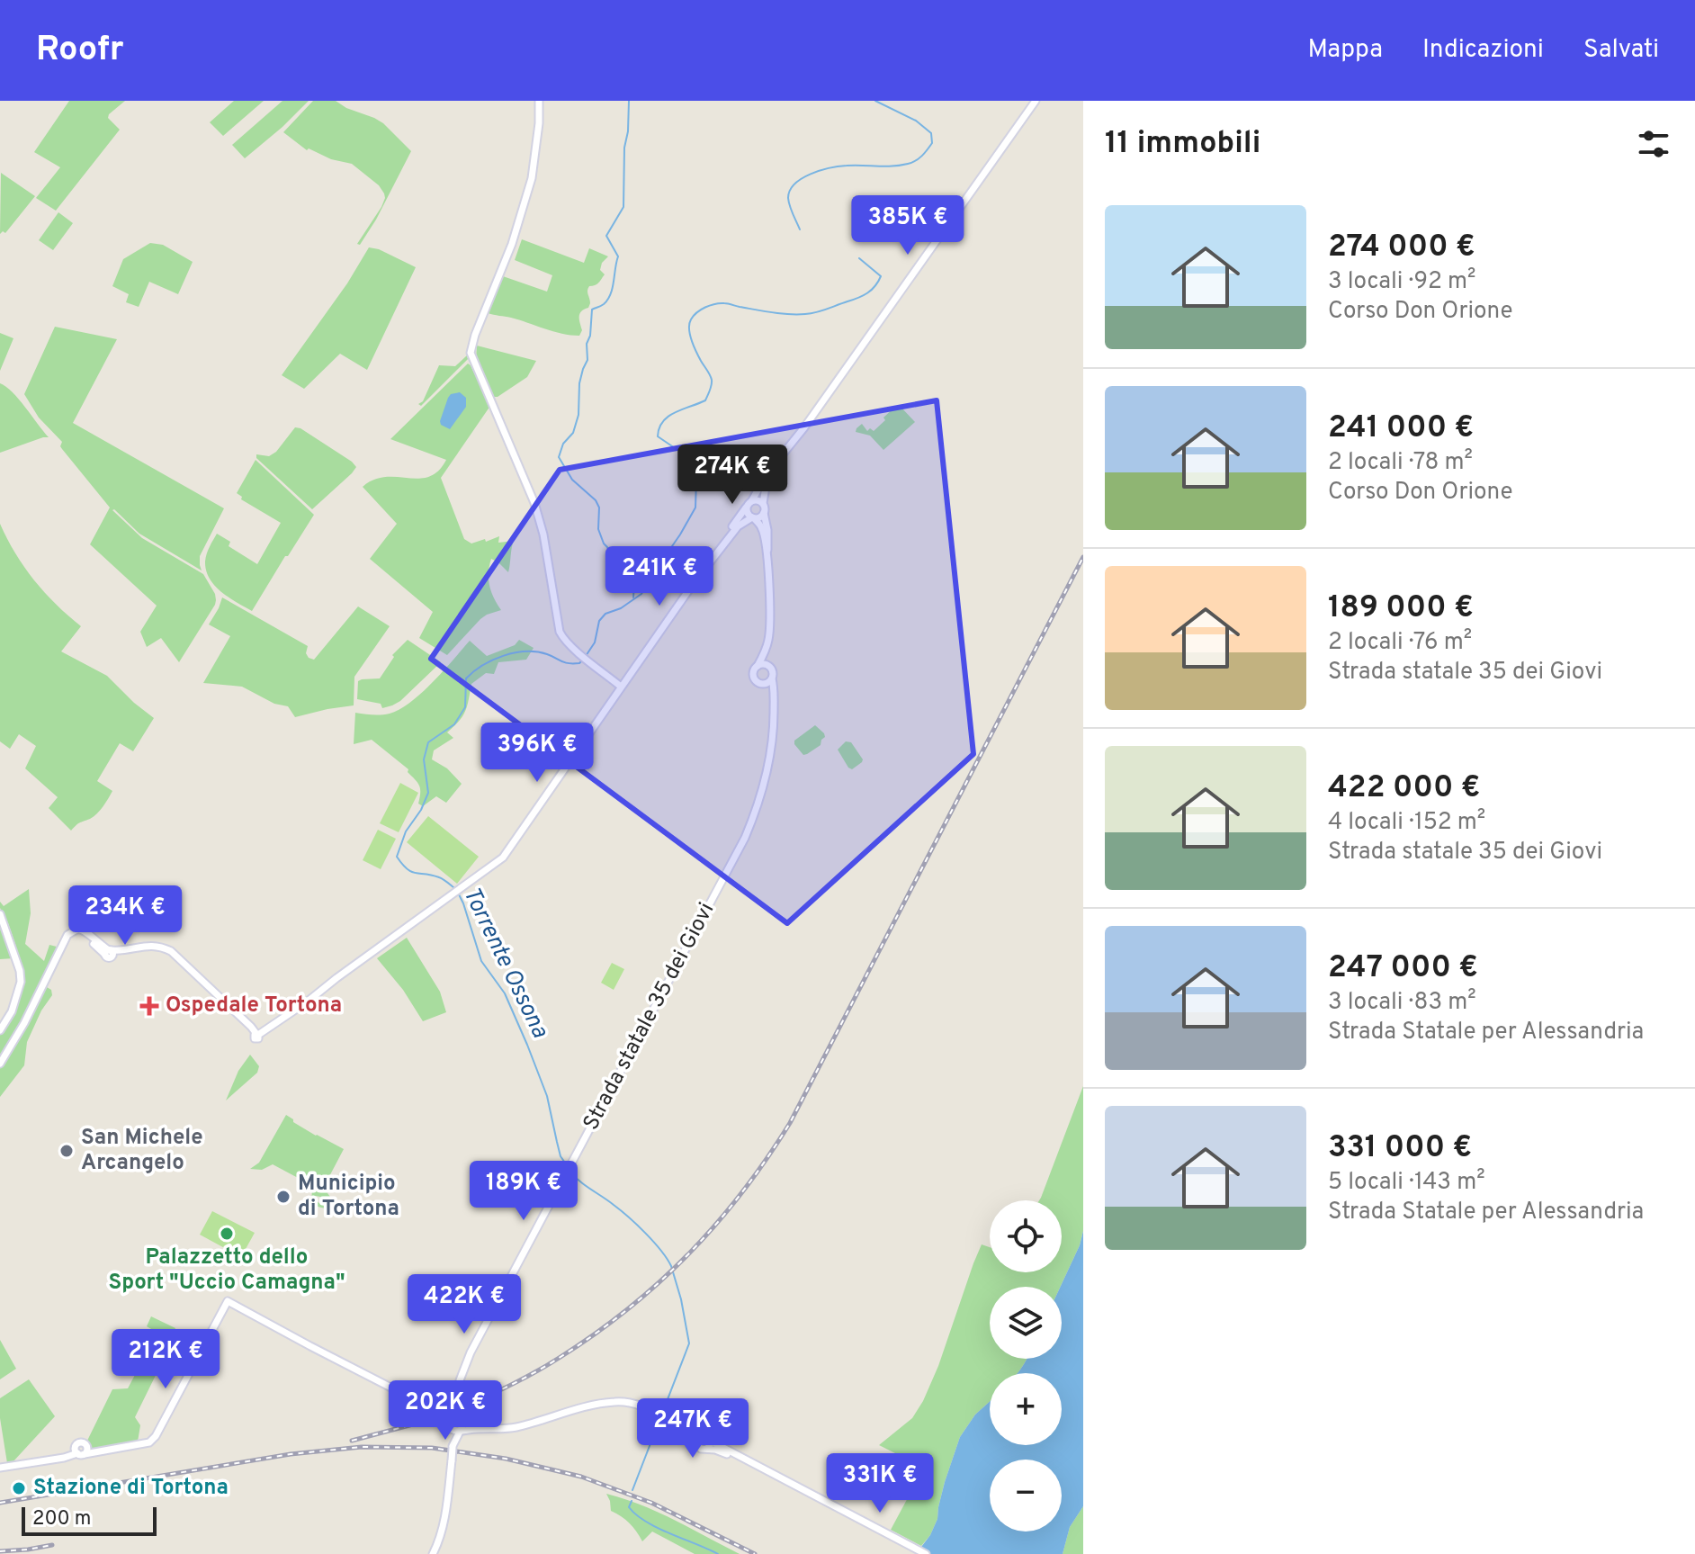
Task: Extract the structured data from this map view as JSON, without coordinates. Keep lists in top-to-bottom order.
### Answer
{
  "streets": {
    "street": ["Strada statale 35 dei Giovi"]
  },
  "water": ["Torrente Ossona"],
  "places": {
    "health": ["Ospedale Tortona"],
    "other": [
      "San Michele Arcangelo",
      "Municipio di Tortona",
      "Palazzetto dello Sport \"Uccio Camagna\"",
      "Stazione di Tortona"
    ]
  },
  "scale_bar": "200 m",
  "page": {
    "header": "Roofr",
    "nav": ["Mappa", "Indicazioni", "Salvati"],
    "heading": "11 immobili",
    "list": [
      {
        "name": "274 000 €",
        "note": "3 locali · 92 m² · Corso Don Orione"
      },
      {
        "name": "241 000 €",
        "note": "2 locali · 78 m² · Corso Don Orione"
      },
      {
        "name": "189 000 €",
        "note": "2 locali · 76 m² · Strada statale 35 dei Giovi"
      },
      {
        "name": "422 000 €",
        "note": "4 locali · 152 m² · Strada statale 35 dei Giovi"
      },
      {
        "name": "247 000 €",
        "note": "3 locali · 83 m² · Strada Statale per Alessandria"
      },
      {
        "name": "331 000 €",
        "note": "5 locali · 143 m² · Strada Statale per Alessandria"
      }
    ],
    "price": [
      "385K €",
      "274K €",
      "241K €",
      "396K €",
      "234K €",
      "189K €",
      "422K €",
      "212K €",
      "202K €",
      "247K €",
      "331K €"
    ],
    "map_buttons": ["+", "−"],
    "scale": "200 m"
  }
}
